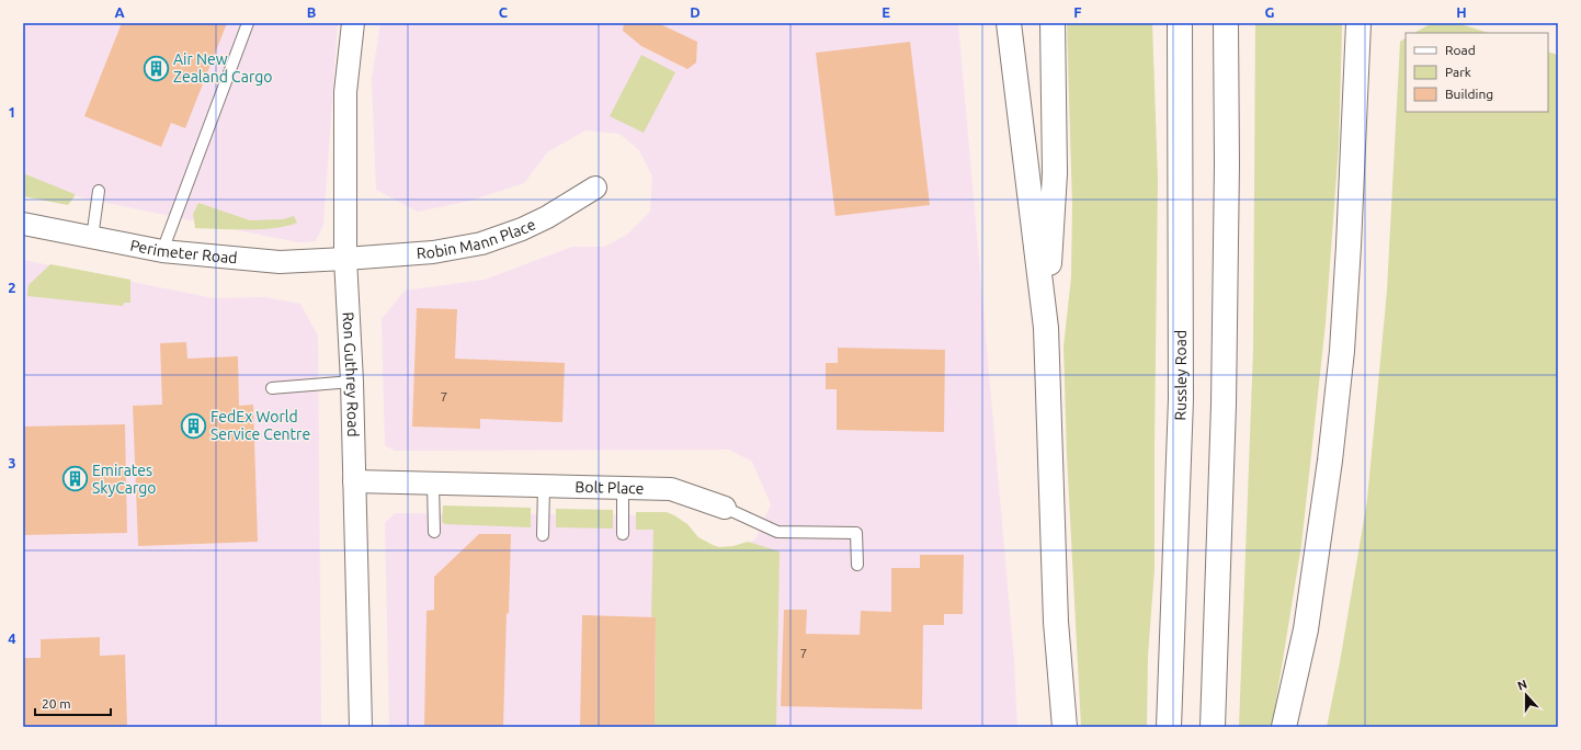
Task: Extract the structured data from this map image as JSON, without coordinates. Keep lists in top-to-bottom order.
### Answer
{
  "streets": {
    "highway": ["Russley Road"],
    "street": [
      "Robin Mann Place",
      "Perimeter Road",
      "Ron Guthrey Road",
      "Bolt Place"
    ]
  },
  "crossings": [
    ["Robin Mann Place", "Perimeter Road"],
    ["Robin Mann Place", "Ron Guthrey Road"],
    ["Perimeter Road", "Ron Guthrey Road"],
    ["Ron Guthrey Road", "Bolt Place"]
  ],
  "places": {
    "building": ["Air New Zealand Cargo", "FedEx World Service Centre", "Emirates SkyCargo"]
  },
  "house_numbers": ["7", "7"],
  "legend": ["Road", "Park", "Building"],
  "scale_bar": "20 m",
  "north": "top",
  "grid": {
    "columns": [
      "A",
      "B",
      "C",
      "D",
      "E",
      "F",
      "G",
      "H"
    ],
    "rows": [
      "1",
      "2",
      "3",
      "4"
    ]
  }
}
